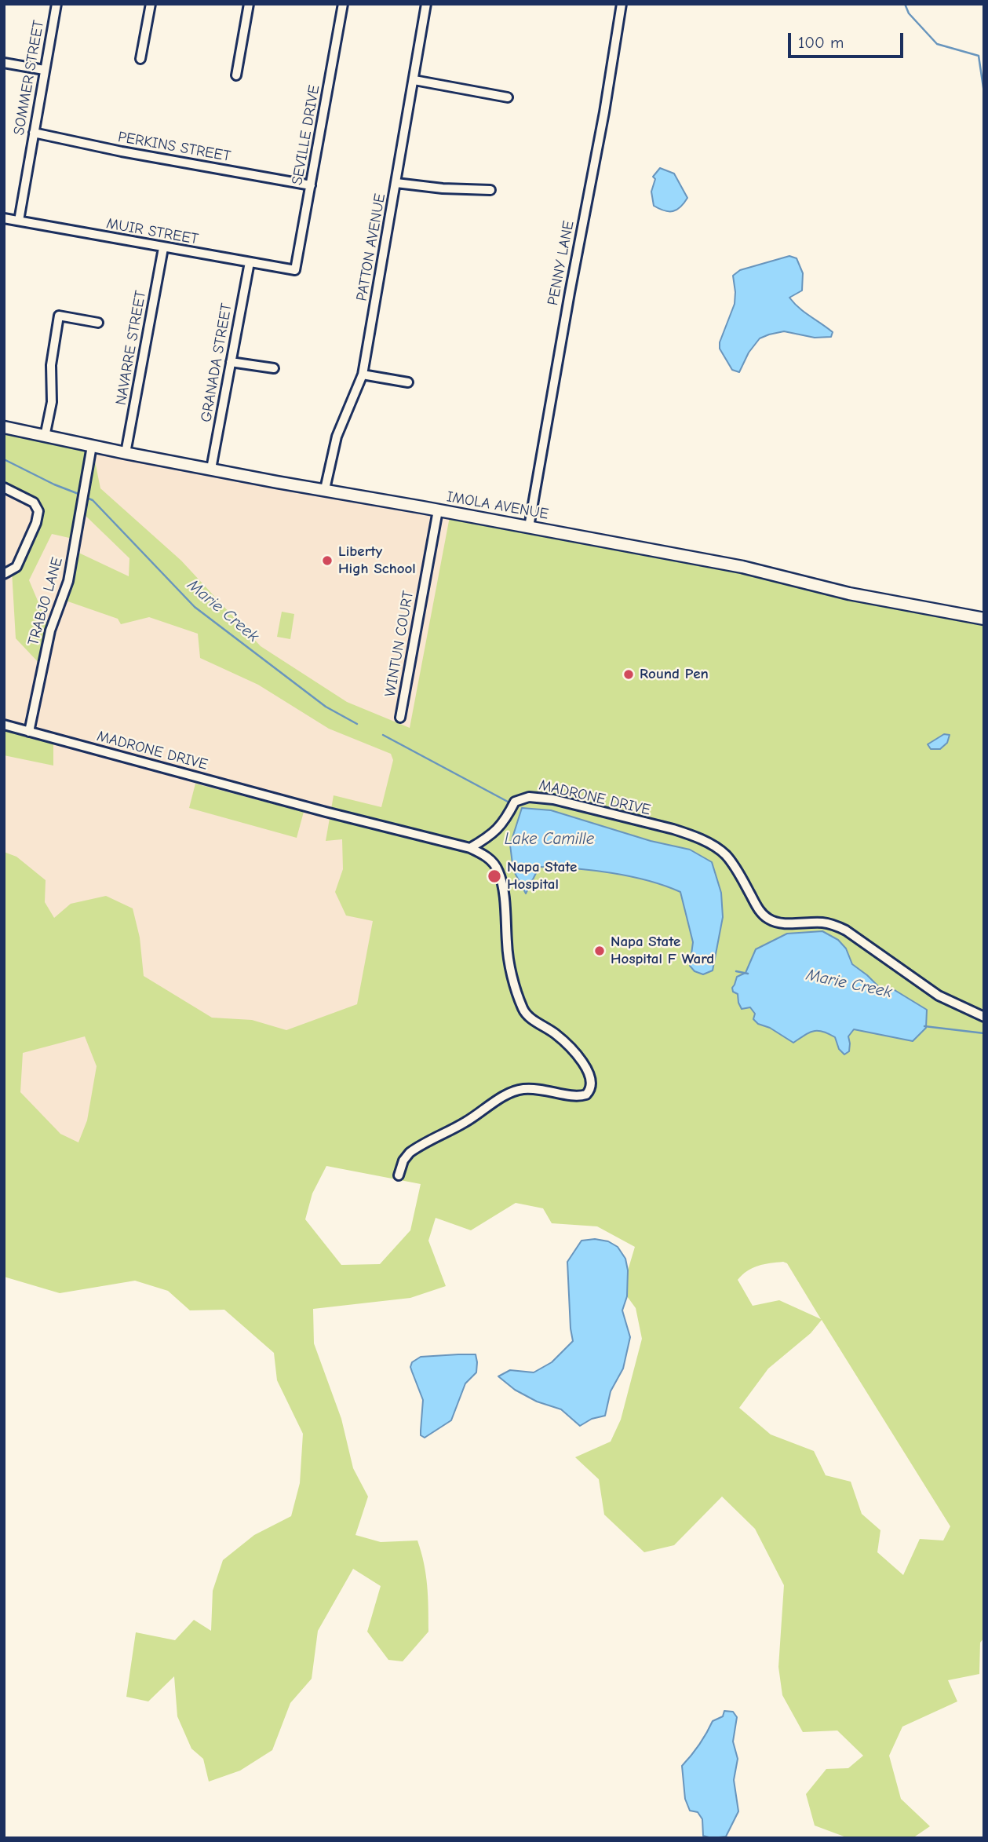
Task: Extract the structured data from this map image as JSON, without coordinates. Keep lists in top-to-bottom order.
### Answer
{
  "streets": {
    "street": [
      "SOMMER STREET",
      "SEVILLE DRIVE",
      "PERKINS STREET",
      "MUIR STREET",
      "PATTON AVENUE",
      "PENNY LANE",
      "NAVARRE STREET",
      "GRANADA STREET",
      "IMOLA AVENUE",
      "TRABJO LANE",
      "WINTUN COURT",
      "MADRONE DRIVE"
    ]
  },
  "crossings": [
    ["SOMMER STREET", "PERKINS STREET"],
    ["SOMMER STREET", "MUIR STREET"],
    ["SEVILLE DRIVE", "PERKINS STREET"],
    ["SEVILLE DRIVE", "MUIR STREET"],
    ["MUIR STREET", "NAVARRE STREET"],
    ["MUIR STREET", "GRANADA STREET"],
    ["PATTON AVENUE", "IMOLA AVENUE"],
    ["PENNY LANE", "IMOLA AVENUE"],
    ["NAVARRE STREET", "IMOLA AVENUE"],
    ["GRANADA STREET", "IMOLA AVENUE"],
    ["IMOLA AVENUE", "TRABJO LANE"],
    ["IMOLA AVENUE", "WINTUN COURT"],
    ["TRABJO LANE", "MADRONE DRIVE"]
  ],
  "water": ["Marie Creek", "Lake Camille"],
  "places": [
    "Liberty High School",
    "Round Pen",
    "Napa State Hospital",
    "Napa State Hospital F Ward"
  ],
  "scale_bar": "100 m"
}
